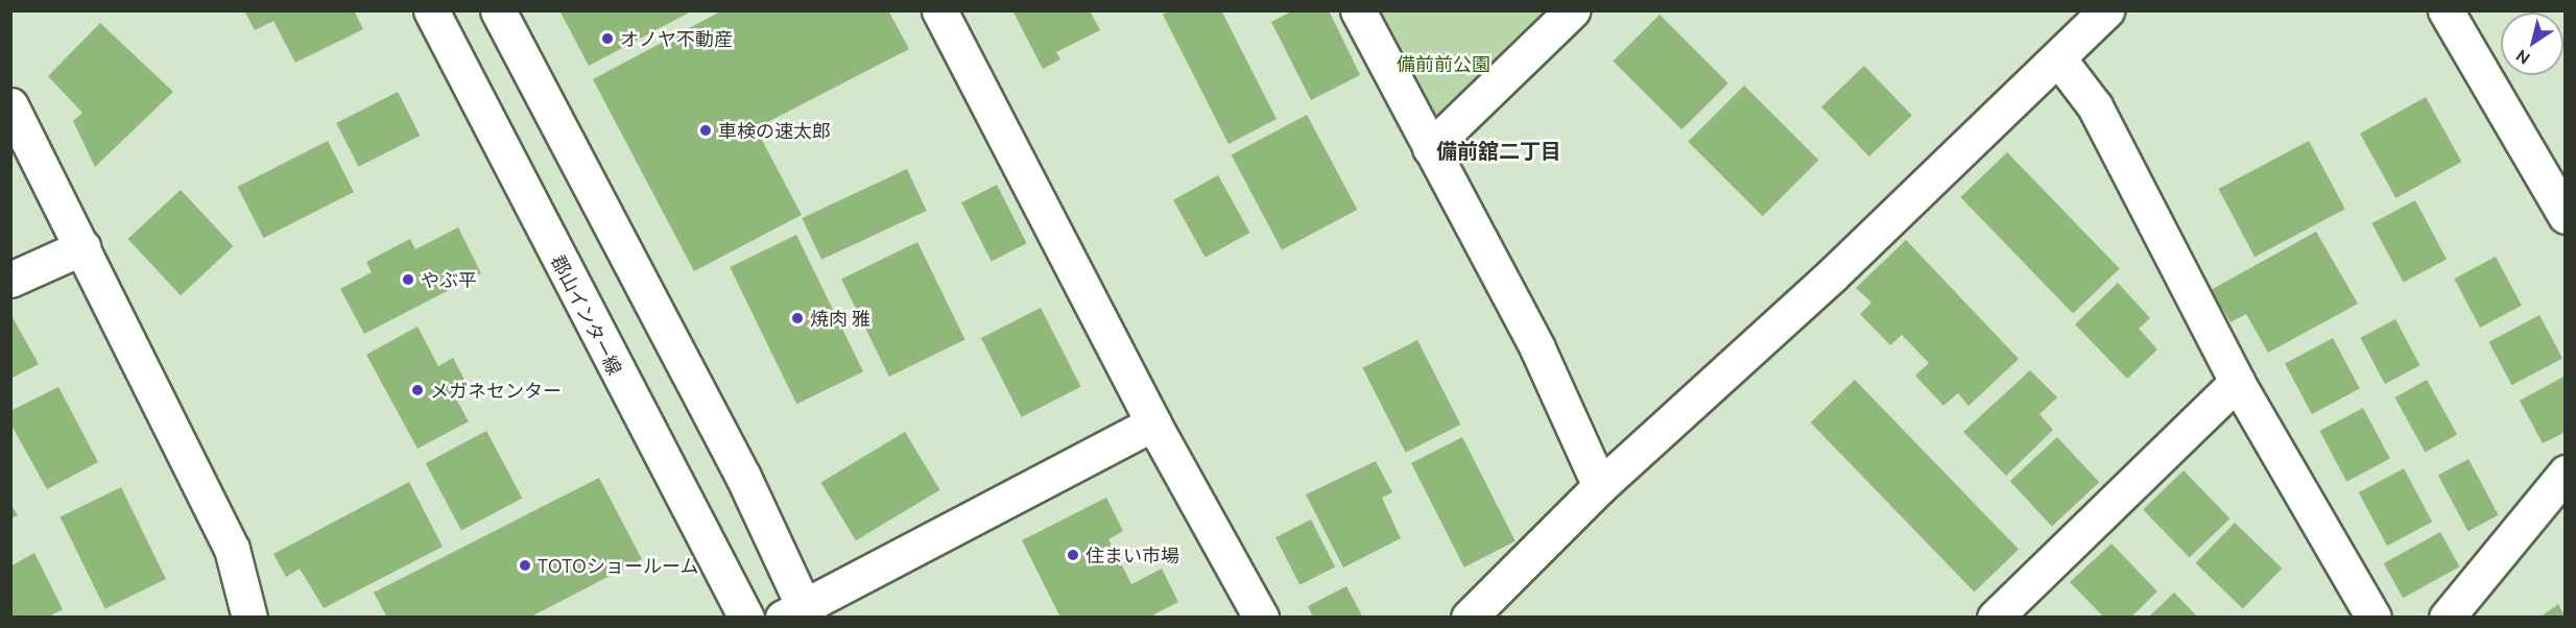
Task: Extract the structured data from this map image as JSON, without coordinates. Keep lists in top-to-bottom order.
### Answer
{
  "streets": {
    "street": ["郡山インター線"]
  },
  "districts": ["備前舘二丁目"],
  "parks": ["備前前公園"],
  "places": [
    "オノヤ不動産",
    "車検の速太郎",
    "やぶ平",
    "焼肉 雅",
    "メガネセンター",
    "住まい市場",
    "TOTOショールーム"
  ],
  "north": "bottom left"
}
